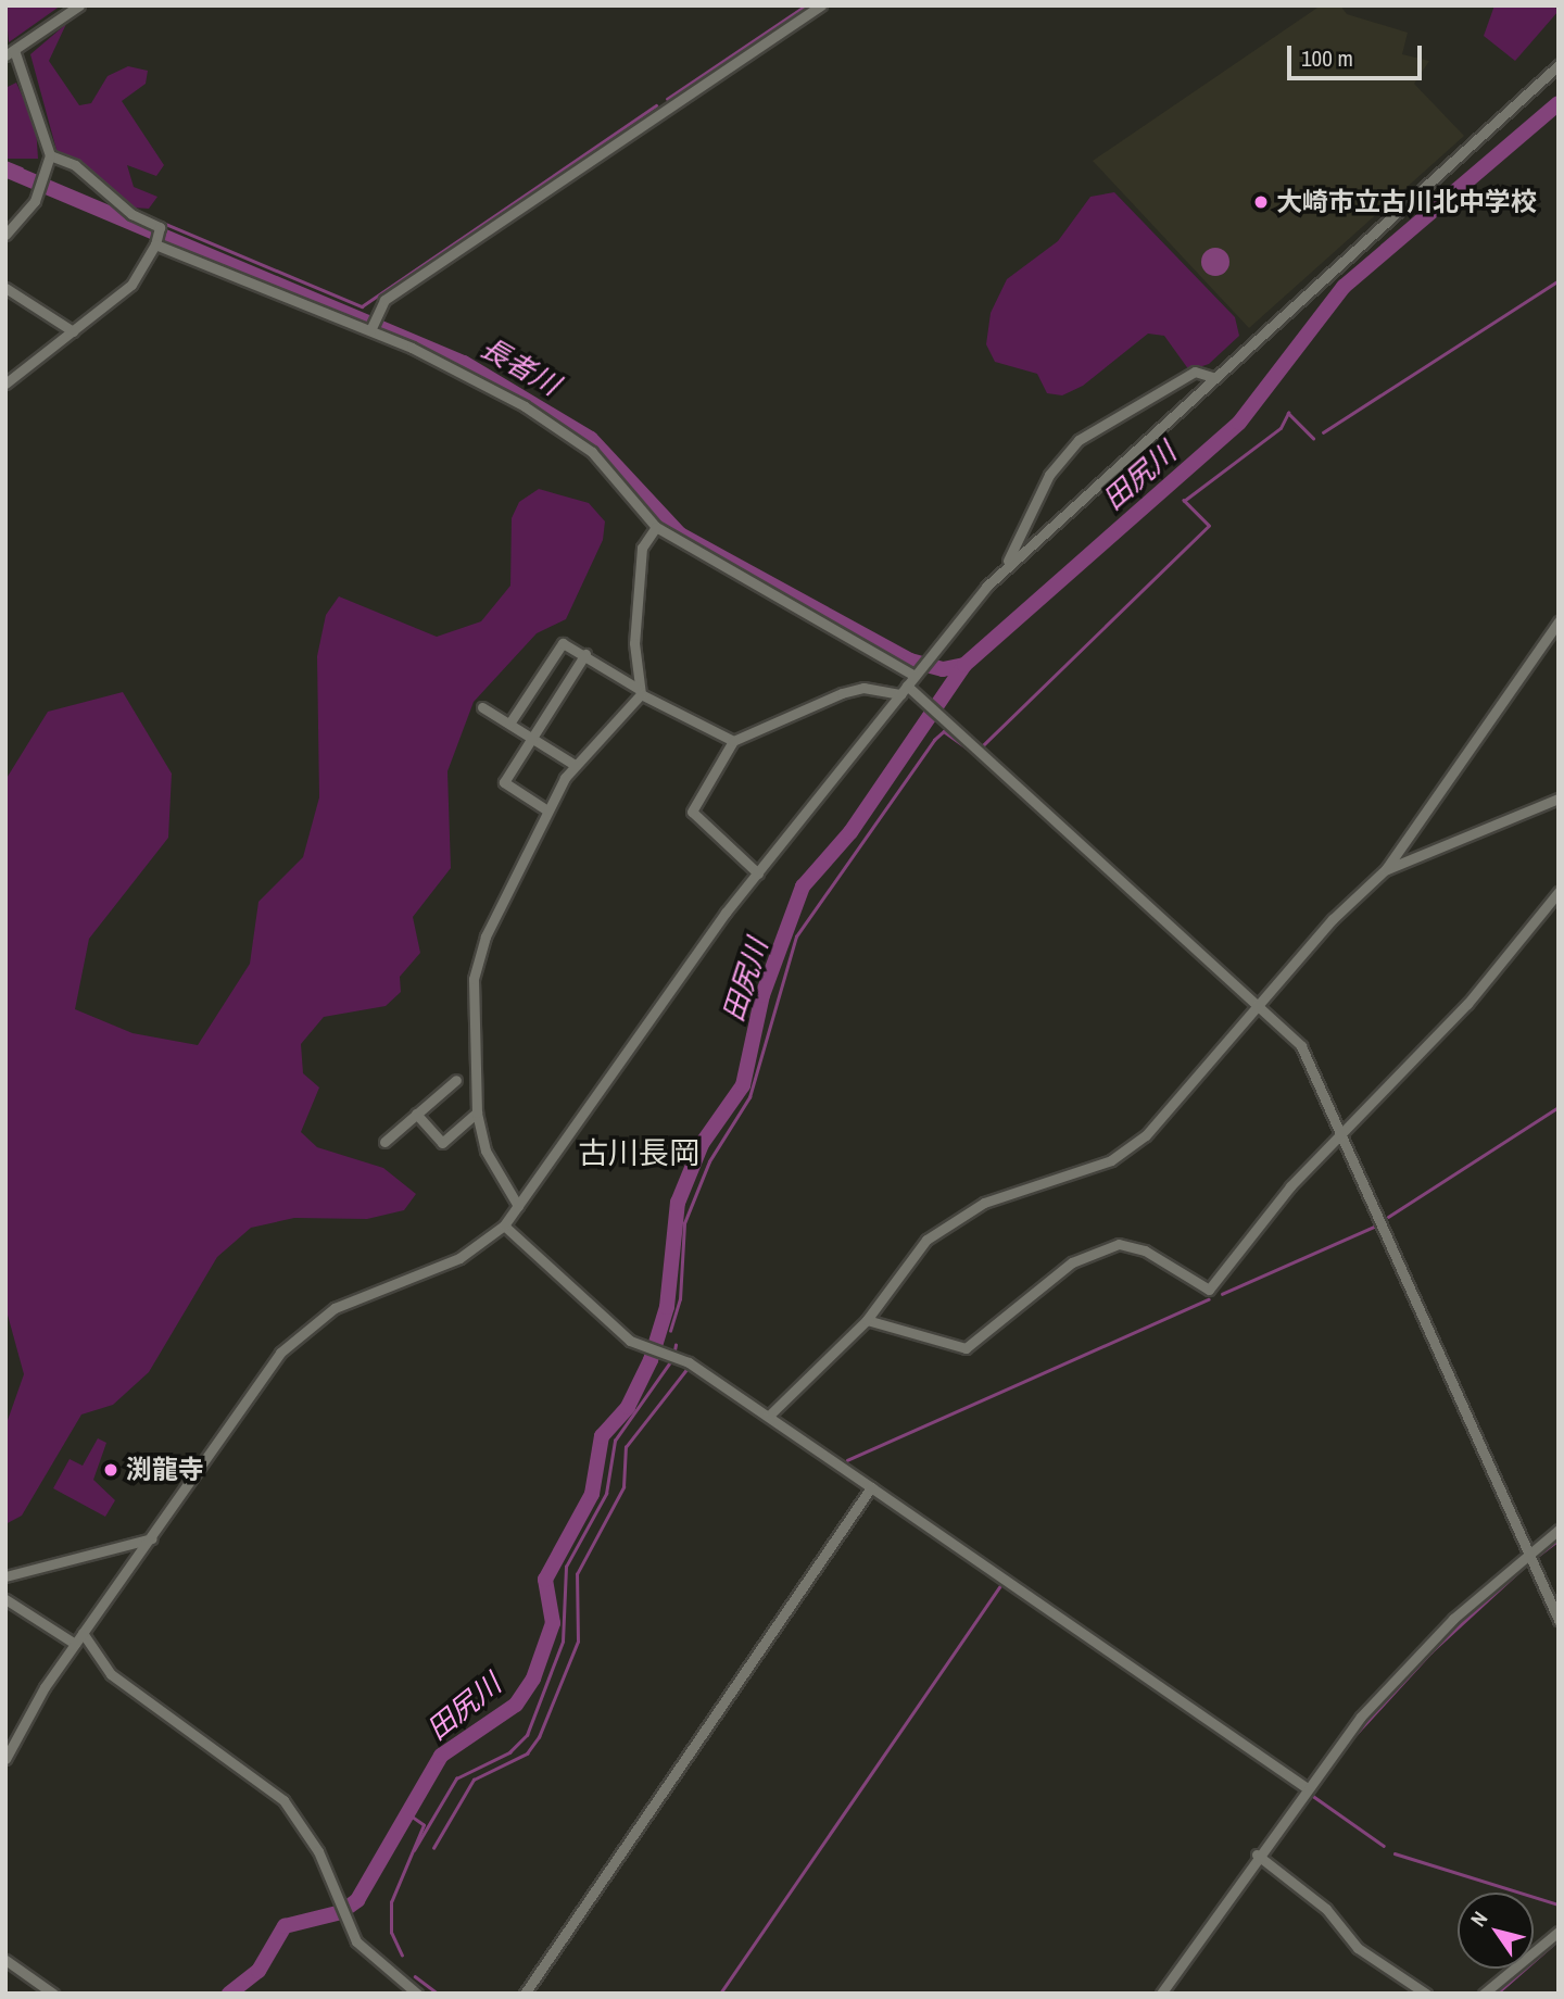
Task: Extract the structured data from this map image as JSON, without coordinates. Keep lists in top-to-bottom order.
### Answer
{
  "districts": ["古川長岡"],
  "water": ["長者川", "田尻川"],
  "places": ["大崎市立古川北中学校", "渕龍寺"],
  "scale_bar": "100 m",
  "north": "top left"
}
